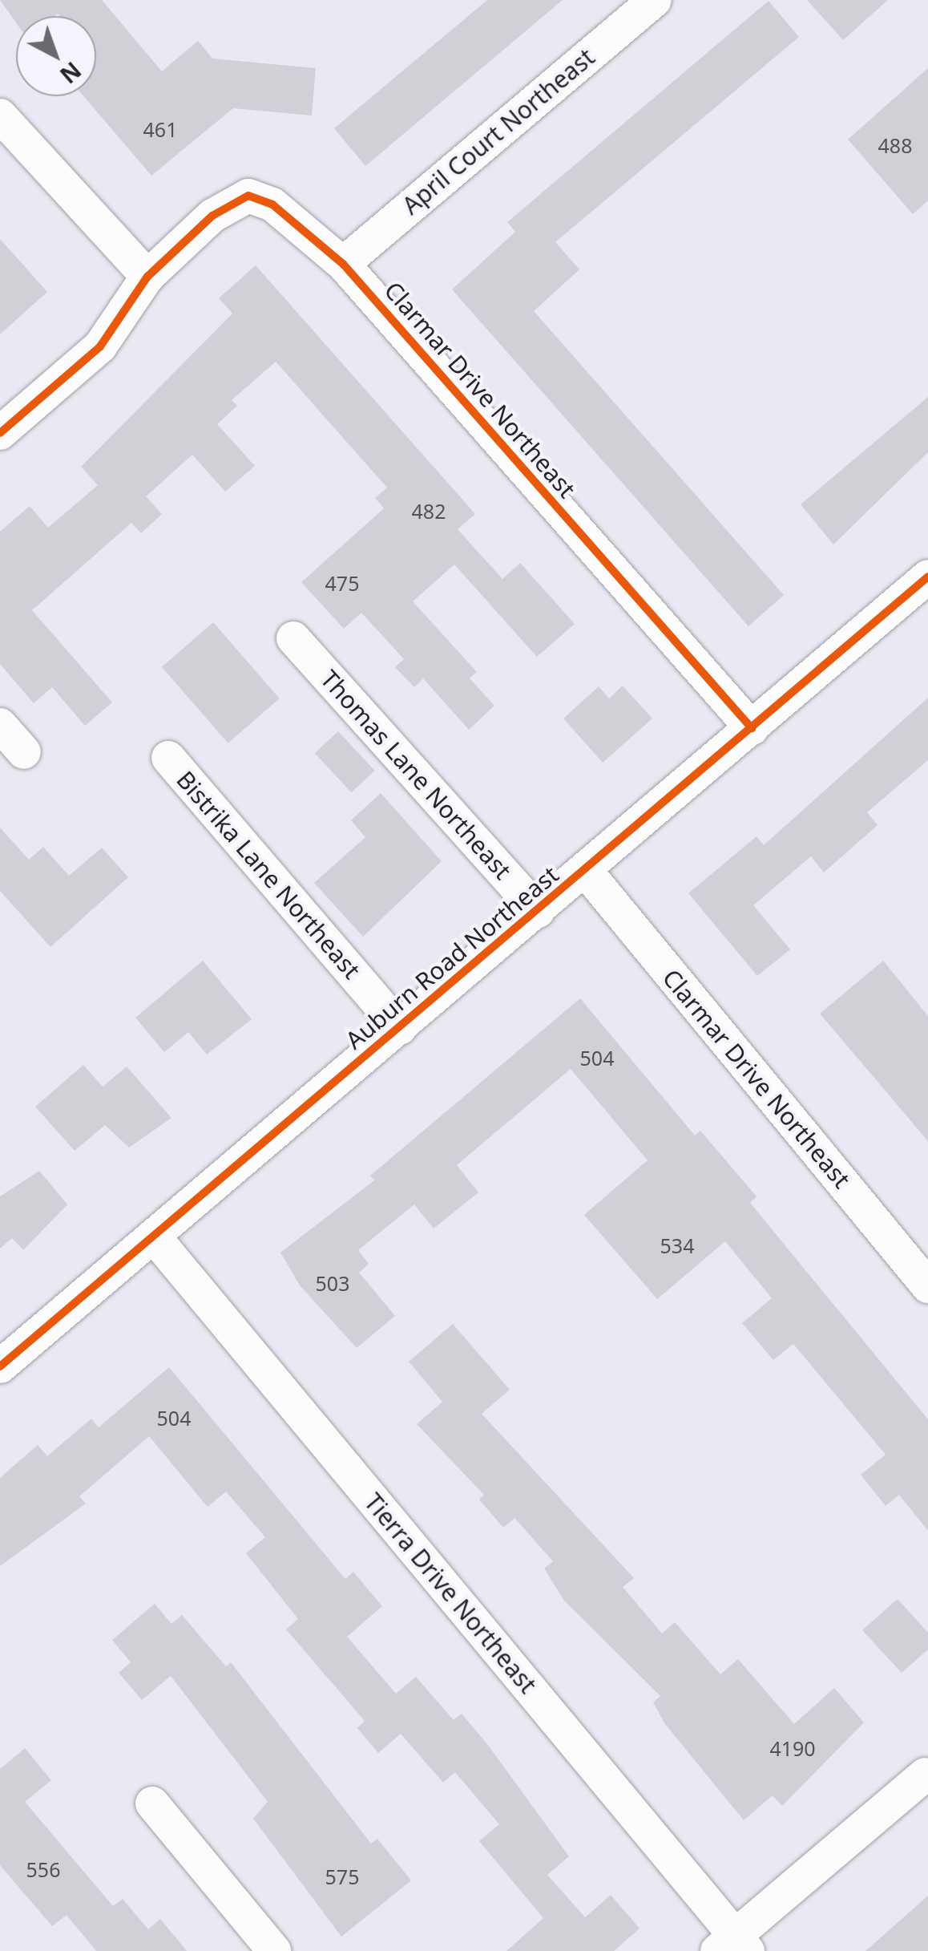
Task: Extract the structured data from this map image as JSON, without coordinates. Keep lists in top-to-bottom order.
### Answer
{
  "streets": {
    "street": [
      "April Court Northeast",
      "Clarmar Drive Northeast",
      "Thomas Lane Northeast",
      "Bistrika Lane Northeast",
      "Auburn Road Northeast",
      "Tierra Drive Northeast"
    ]
  },
  "crossings": [
    ["April Court Northeast", "Clarmar Drive Northeast"],
    ["Clarmar Drive Northeast", "Auburn Road Northeast"],
    ["Thomas Lane Northeast", "Auburn Road Northeast"],
    ["Bistrika Lane Northeast", "Auburn Road Northeast"],
    ["Auburn Road Northeast", "Tierra Drive Northeast"]
  ],
  "house_numbers": [
    "461",
    "488",
    "482",
    "475",
    "504",
    "534",
    "503",
    "504",
    "4190",
    "556",
    "575"
  ],
  "north": "bottom right"
}
